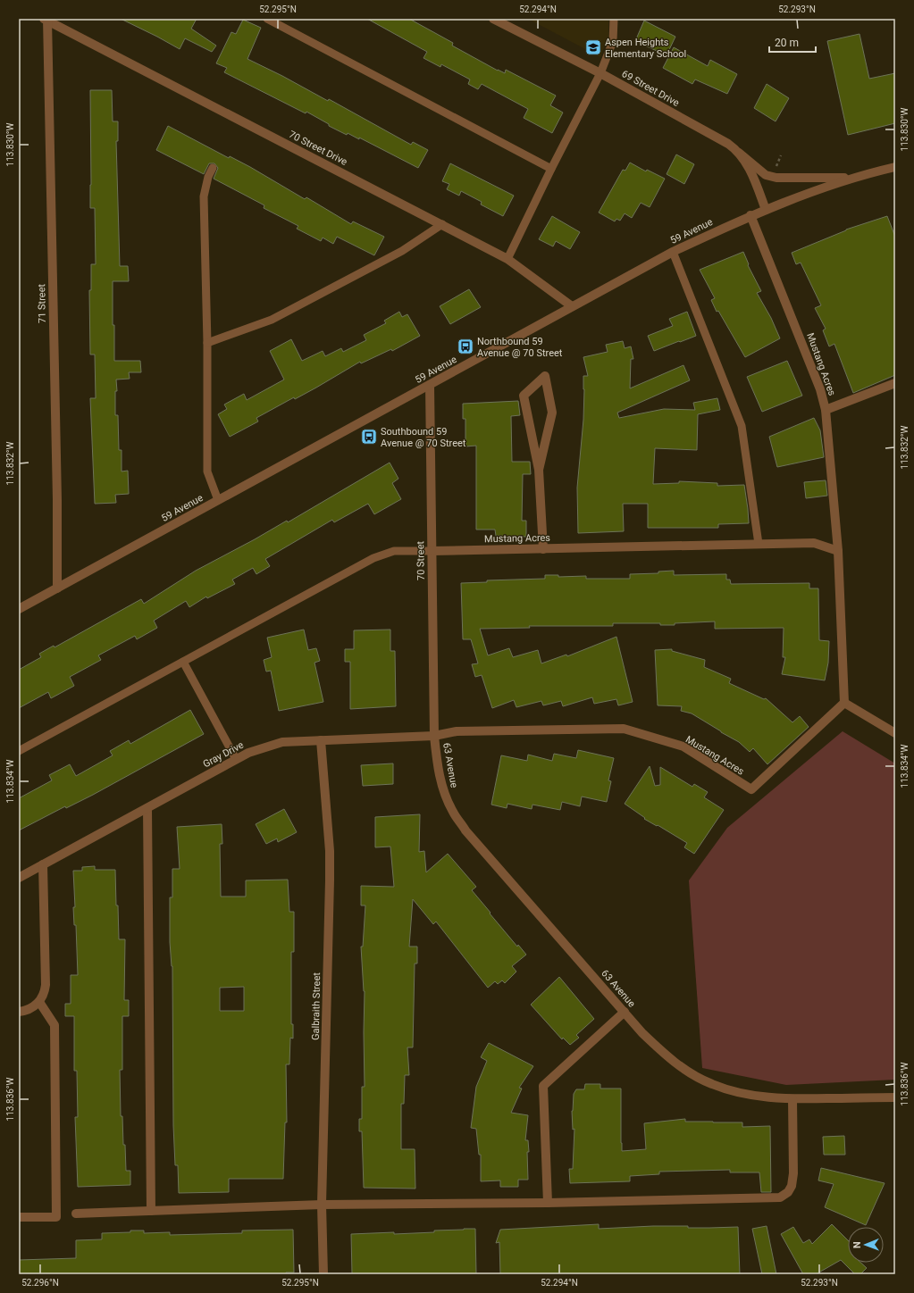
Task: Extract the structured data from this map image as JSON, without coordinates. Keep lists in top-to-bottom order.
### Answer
{
  "streets": {
    "street": [
      "69 Street Drive",
      "70 Street Drive",
      "59 Avenue",
      "71 Street",
      "Mustang Acres",
      "70 Street",
      "Gray Drive",
      "63 Avenue",
      "Galbraith Street"
    ]
  },
  "crossings": [
    ["69 Street Drive", "59 Avenue"],
    ["70 Street Drive", "59 Avenue"],
    ["70 Street Drive", "71 Street"],
    ["59 Avenue", "71 Street"],
    ["59 Avenue", "Mustang Acres"],
    ["59 Avenue", "70 Street"],
    ["Mustang Acres", "70 Street"],
    ["Mustang Acres", "Gray Drive"],
    ["Mustang Acres", "63 Avenue"],
    ["70 Street", "Gray Drive"],
    ["70 Street", "63 Avenue"],
    ["Gray Drive", "63 Avenue"],
    ["Gray Drive", "Galbraith Street"]
  ],
  "places": {
    "school or university": ["Aspen Heights Elementary School"],
    "bus stop": ["Northbound 59 Avenue @ 70 Street", "Southbound 59 Avenue @ 70 Street"]
  },
  "scale_bar": "20 m",
  "north": "left",
  "coordinates": [
    "52.295°N",
    "52.294°N",
    "52.293°N",
    "113.830°W",
    "113.832°W",
    "113.834°W",
    "113.836°W",
    "52.296°N"
  ]
}
